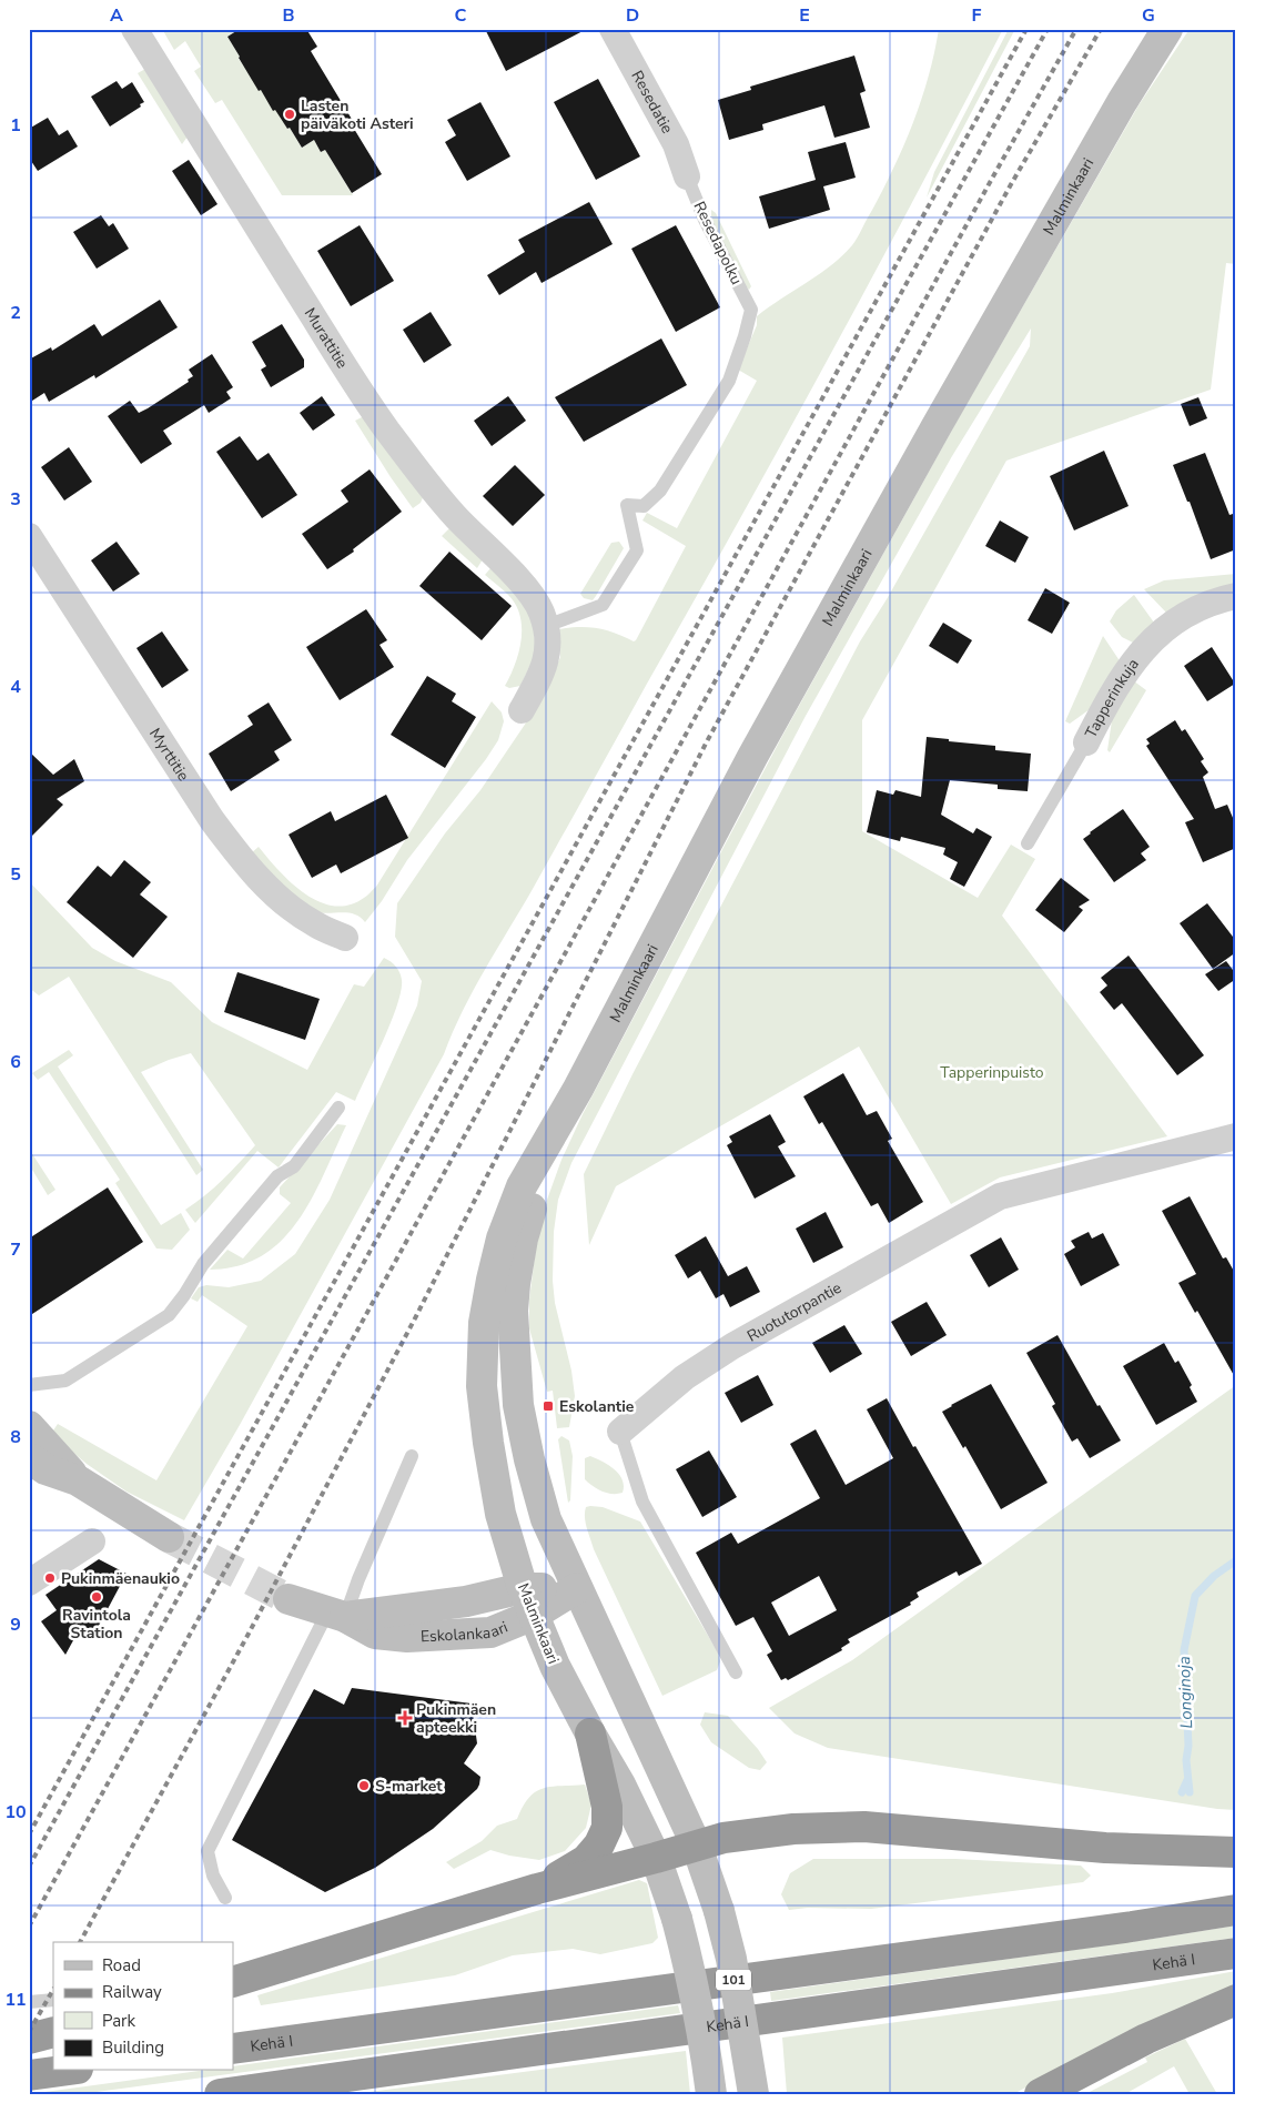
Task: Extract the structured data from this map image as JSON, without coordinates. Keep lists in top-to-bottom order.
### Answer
{
  "streets": {
    "highway": ["Kehä I", "101"],
    "main road": ["Malminkaari", "Eskolankaari"],
    "street": [
      "Resedatie",
      "Murattitie",
      "Tapperinkuja",
      "Myrttitie",
      "Ruotutorpantie"
    ],
    "lane": ["Resedapolku"]
  },
  "crossings": [
    ["Resedatie", "Resedapolku"],
    ["Malminkaari", "Eskolankaari"],
    ["Resedapolku", "Murattitie"]
  ],
  "water": ["Longinoja"],
  "parks": ["Tapperinpuisto"],
  "places": {
    "other": [
      "Lasten päiväkoti Asteri",
      "Pukinmäenaukio",
      "Ravintola Station",
      "S-market"
    ],
    "transit": ["Eskolantie"],
    "health": ["Pukinmäen apteekki"]
  },
  "legend": [
    "Road",
    "Railway",
    "Park",
    "Building"
  ],
  "grid": {
    "columns": [
      "A",
      "B",
      "C",
      "D",
      "E",
      "F",
      "G"
    ],
    "rows": [
      "1",
      "2",
      "3",
      "4",
      "5",
      "6",
      "7",
      "8",
      "9",
      "10",
      "11"
    ]
  }
}
